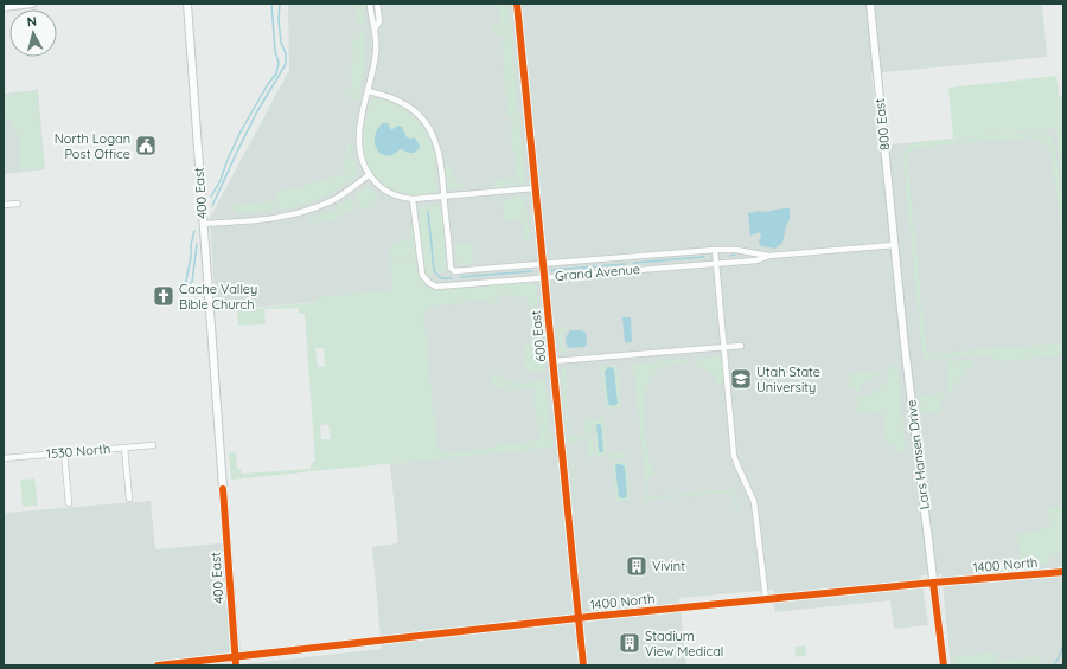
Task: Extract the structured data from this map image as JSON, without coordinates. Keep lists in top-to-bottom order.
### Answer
{
  "streets": {
    "main road": [
      "800 East",
      "400 East",
      "600 East",
      "Lars Hansen Drive",
      "1400 North"
    ],
    "street": ["Grand Avenue", "1530 North"]
  },
  "crossings": [
    ["800 East", "Grand Avenue"],
    ["800 East", "Lars Hansen Drive"],
    ["400 East", "1400 North"],
    ["Grand Avenue", "600 East"],
    ["Grand Avenue", "Lars Hansen Drive"],
    ["600 East", "1400 North"],
    ["Lars Hansen Drive", "1400 North"]
  ],
  "places": {
    "public building": ["North Logan Post Office"],
    "church": ["Cache Valley Bible Church"],
    "school or university": ["Utah State University"],
    "building": ["Vivint", "Stadium View Medical"]
  },
  "north": "top"
}
